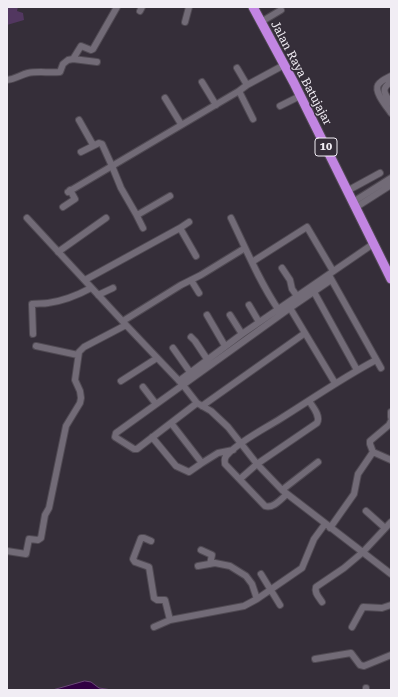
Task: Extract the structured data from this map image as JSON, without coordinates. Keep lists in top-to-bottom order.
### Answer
{
  "streets": {
    "highway": ["Jalan Raya Batujajar", "10"]
  }
}
